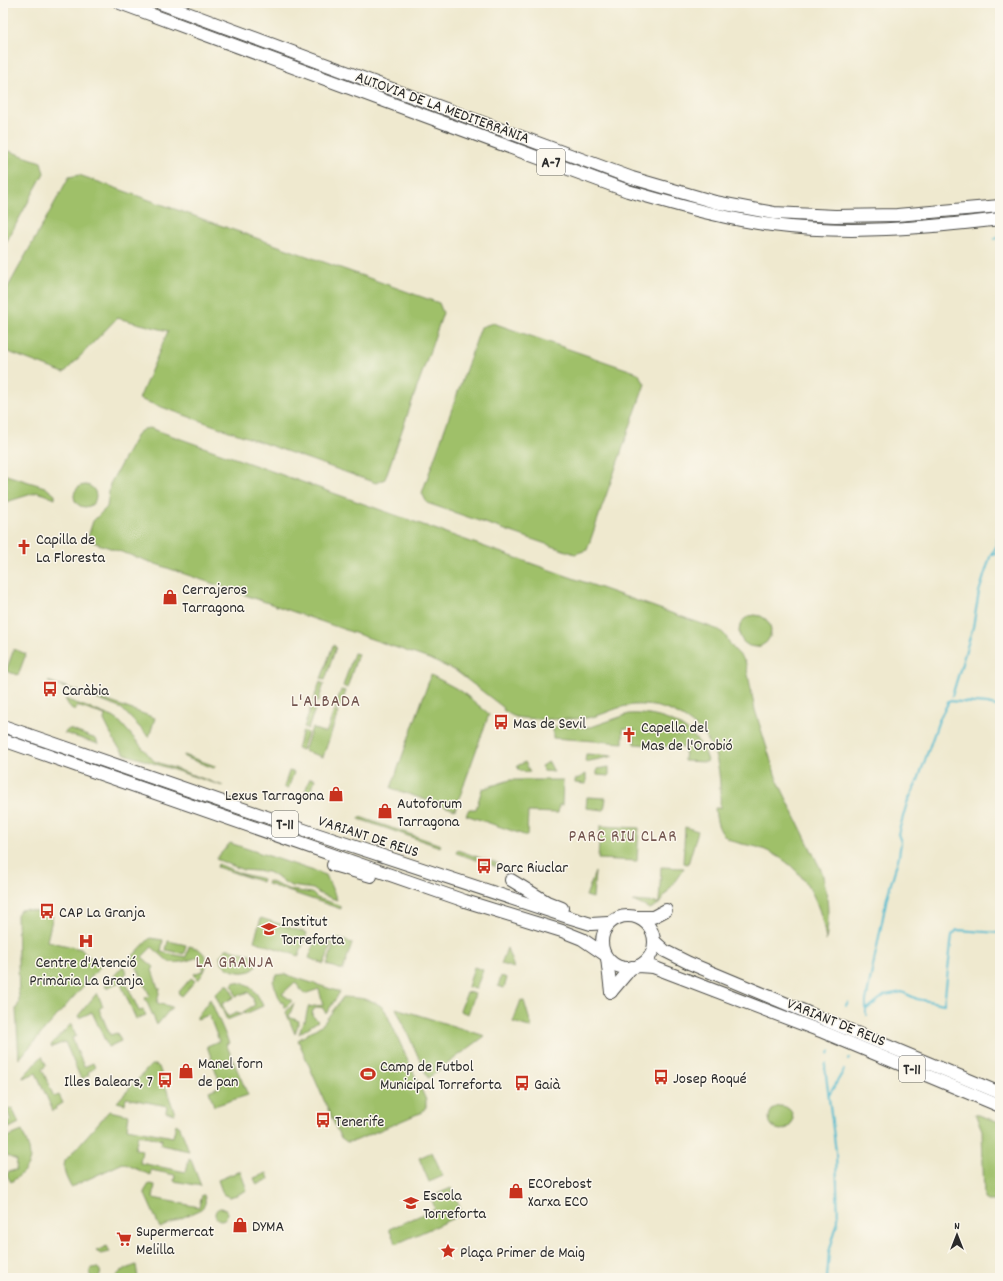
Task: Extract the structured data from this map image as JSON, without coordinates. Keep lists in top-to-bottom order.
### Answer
{
  "streets": {
    "highway": [
      "AUTOVIA DE LA MEDITERRÀNIA",
      "A-7",
      "T-11",
      "VARIANT DE REUS"
    ]
  },
  "crossings": [
    ["T-11", "VARIANT DE REUS"]
  ],
  "districts": ["L'ALBADA", "PARC RIU CLAR", "LA GRANJA"],
  "places": {
    "church": ["Capilla de La Floresta", "Capella del Mas de l'Orobió"],
    "shop": [
      "Cerrajeros Tarragona",
      "Lexus Tarragona",
      "Autoforum Tarragona",
      "Manel forn de pan",
      "ECOrebost Xarxa ECO",
      "DYMA"
    ],
    "bus stop": [
      "Caràbia",
      "Mas de Sevil",
      "Parc Riuclar",
      "CAP La Granja",
      "Josep Roqué",
      "Illes Balears, 7",
      "Gaià",
      "Tenerife"
    ],
    "school or university": ["Institut Torreforta", "Escola Torreforta"],
    "hospital": ["Centre d'Atenció Primària La Granja"],
    "sports": ["Camp de Futbol Municipal Torreforta"],
    "supermarket": ["Supermercat Melilla"],
    "place": ["Plaça Primer de Maig"]
  },
  "north": "top"
}
